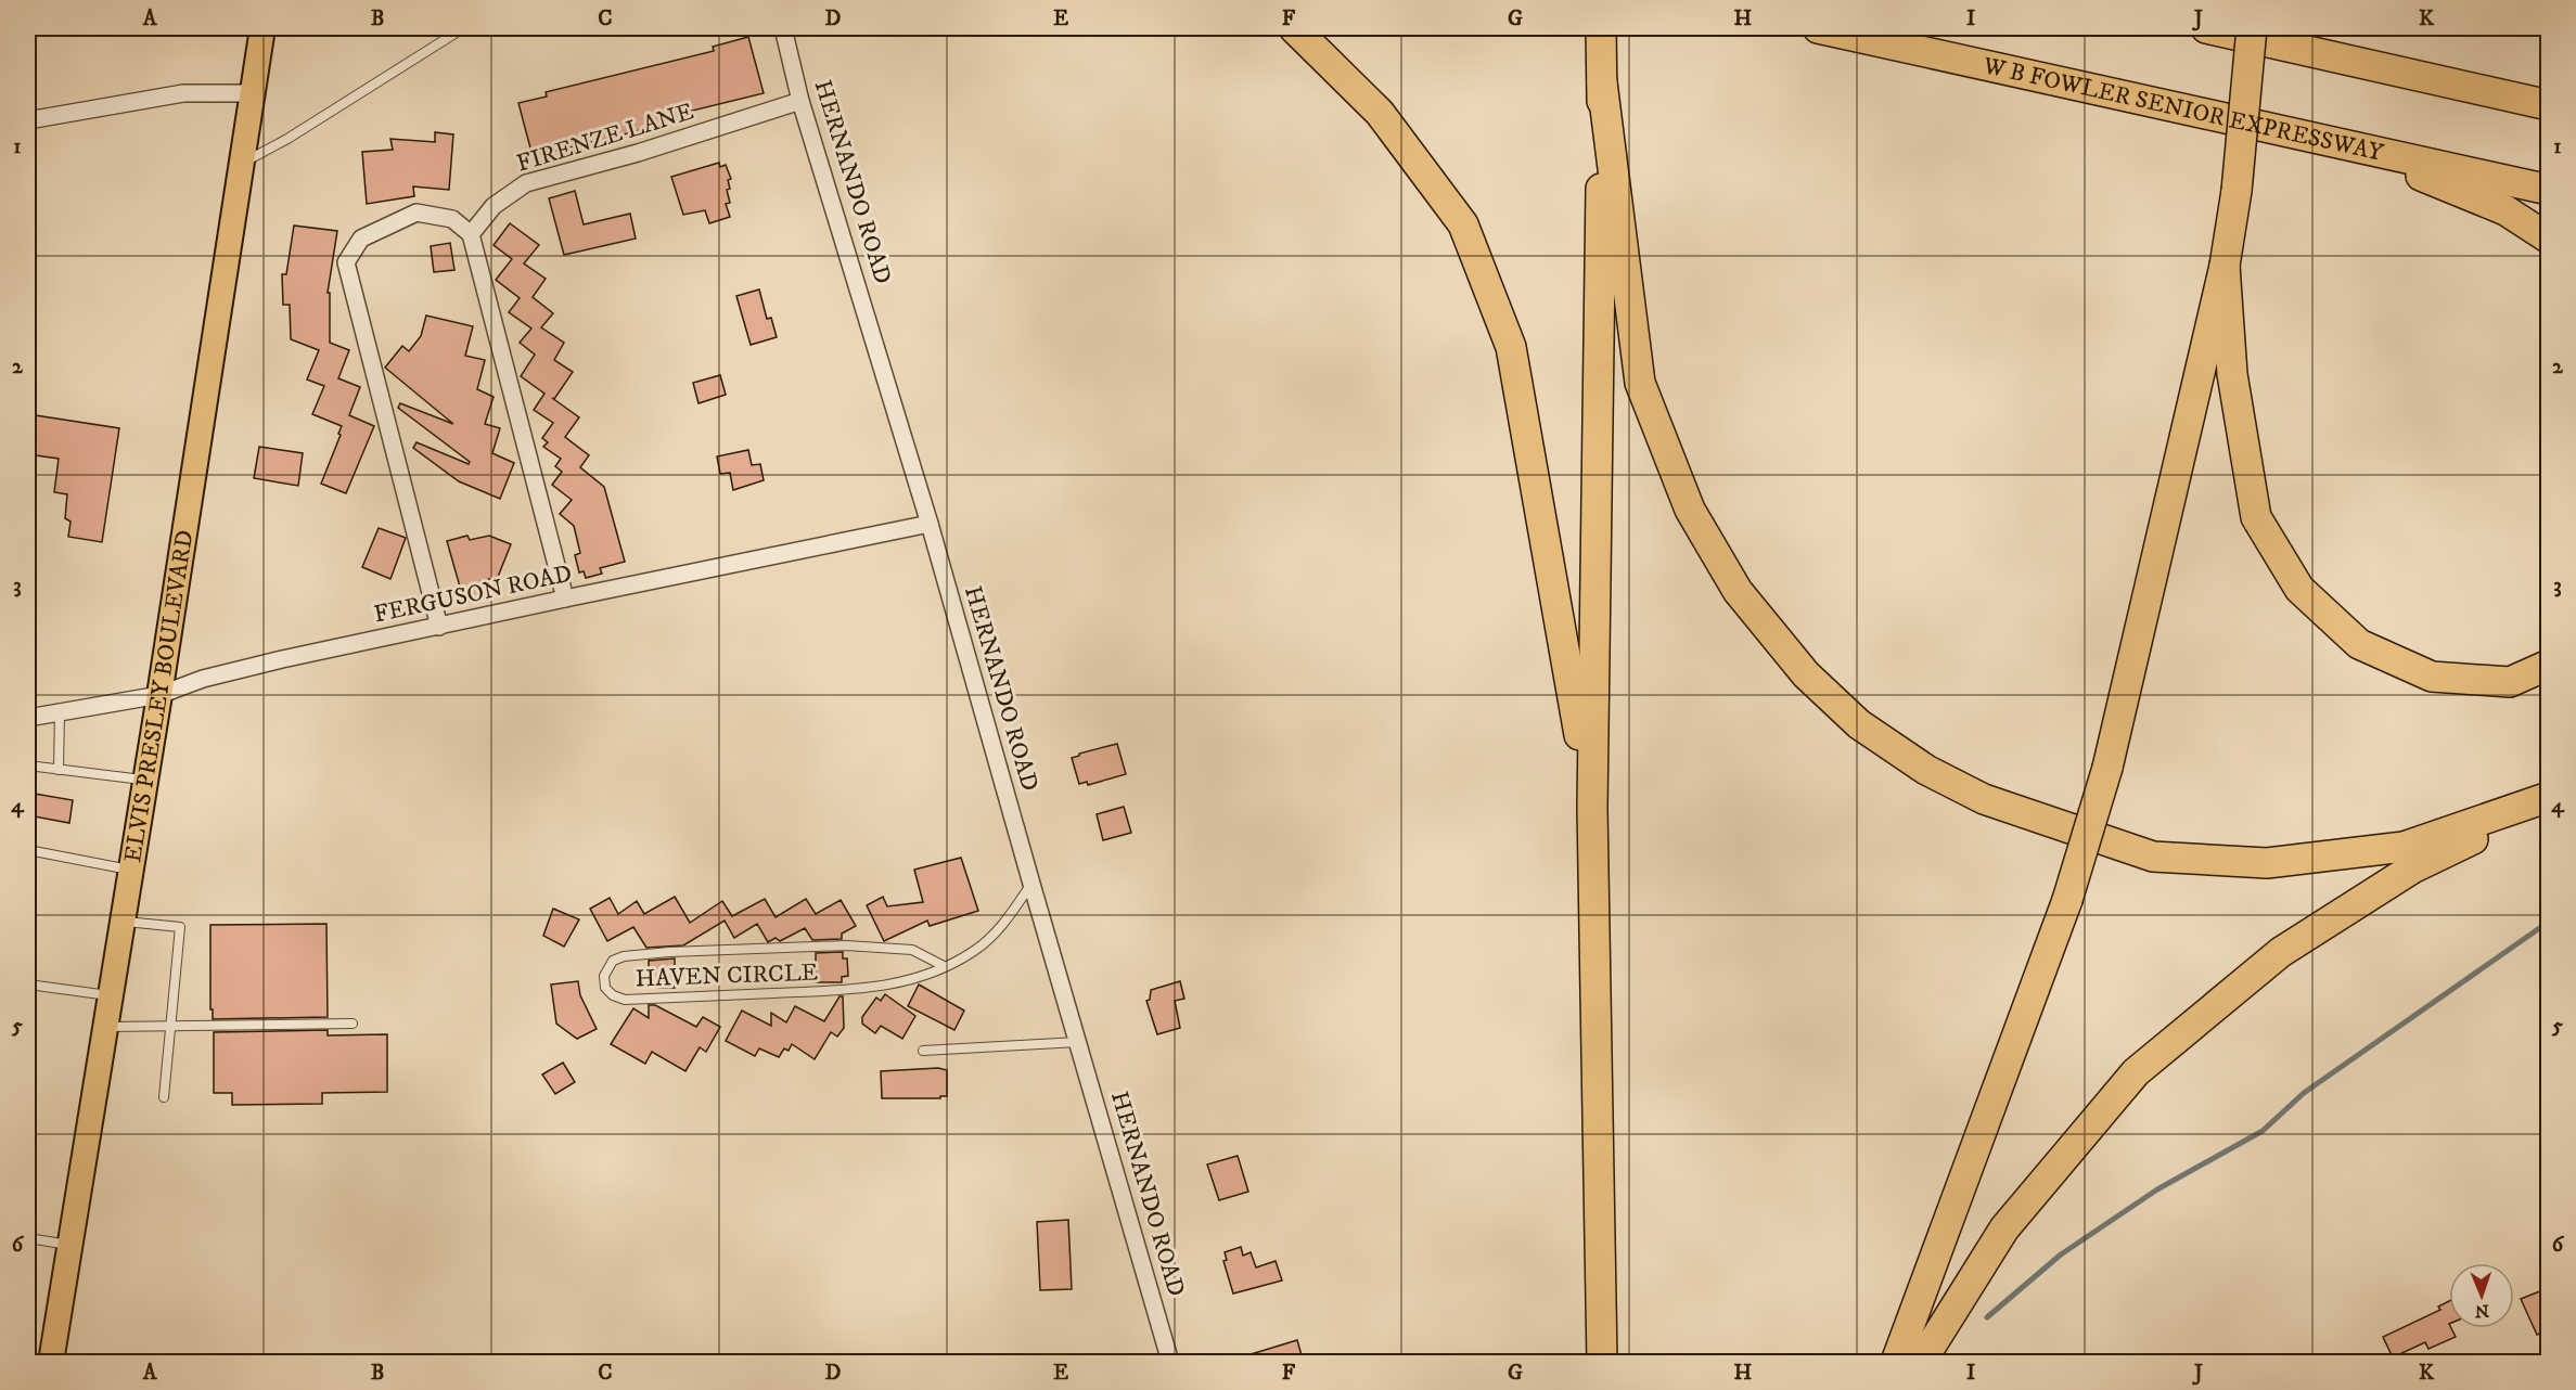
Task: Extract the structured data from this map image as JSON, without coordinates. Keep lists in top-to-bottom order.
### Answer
{
  "streets": {
    "highway": ["W B FOWLER SENIOR EXPRESSWAY"],
    "main road": ["ELVIS PRESLEY BOULEVARD"],
    "street": ["FIRENZE LANE", "HERNANDO ROAD", "FERGUSON ROAD"],
    "lane": ["HAVEN CIRCLE"]
  },
  "crossings": [
    ["FIRENZE LANE", "HERNANDO ROAD"],
    ["HERNANDO ROAD", "FERGUSON ROAD"],
    ["HERNANDO ROAD", "HAVEN CIRCLE"],
    ["FERGUSON ROAD", "ELVIS PRESLEY BOULEVARD"]
  ],
  "north": "bottom",
  "grid": {
    "columns": [
      "A",
      "B",
      "C",
      "D",
      "E",
      "F",
      "G",
      "H",
      "I",
      "J",
      "K"
    ],
    "rows": [
      "1",
      "2",
      "3",
      "4",
      "5",
      "6"
    ]
  }
}
